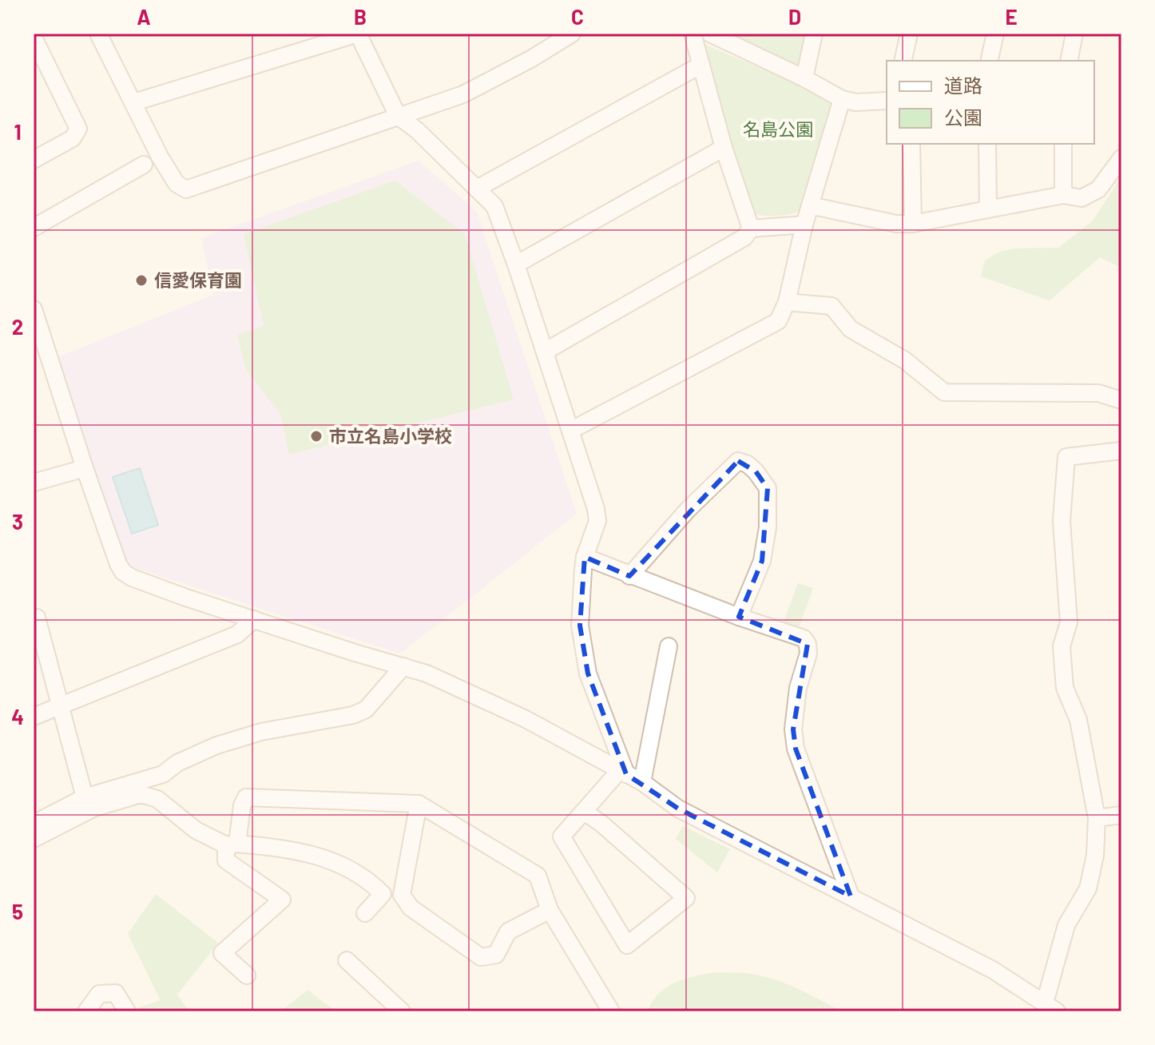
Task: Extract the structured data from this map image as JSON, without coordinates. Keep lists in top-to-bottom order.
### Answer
{
  "parks": ["名島公園"],
  "places": ["信愛保育園", "市立名島小学校"],
  "legend": ["道路", "公園"],
  "grid": {
    "columns": [
      "A",
      "B",
      "C",
      "D",
      "E"
    ],
    "rows": [
      "1",
      "2",
      "3",
      "4",
      "5"
    ]
  }
}
